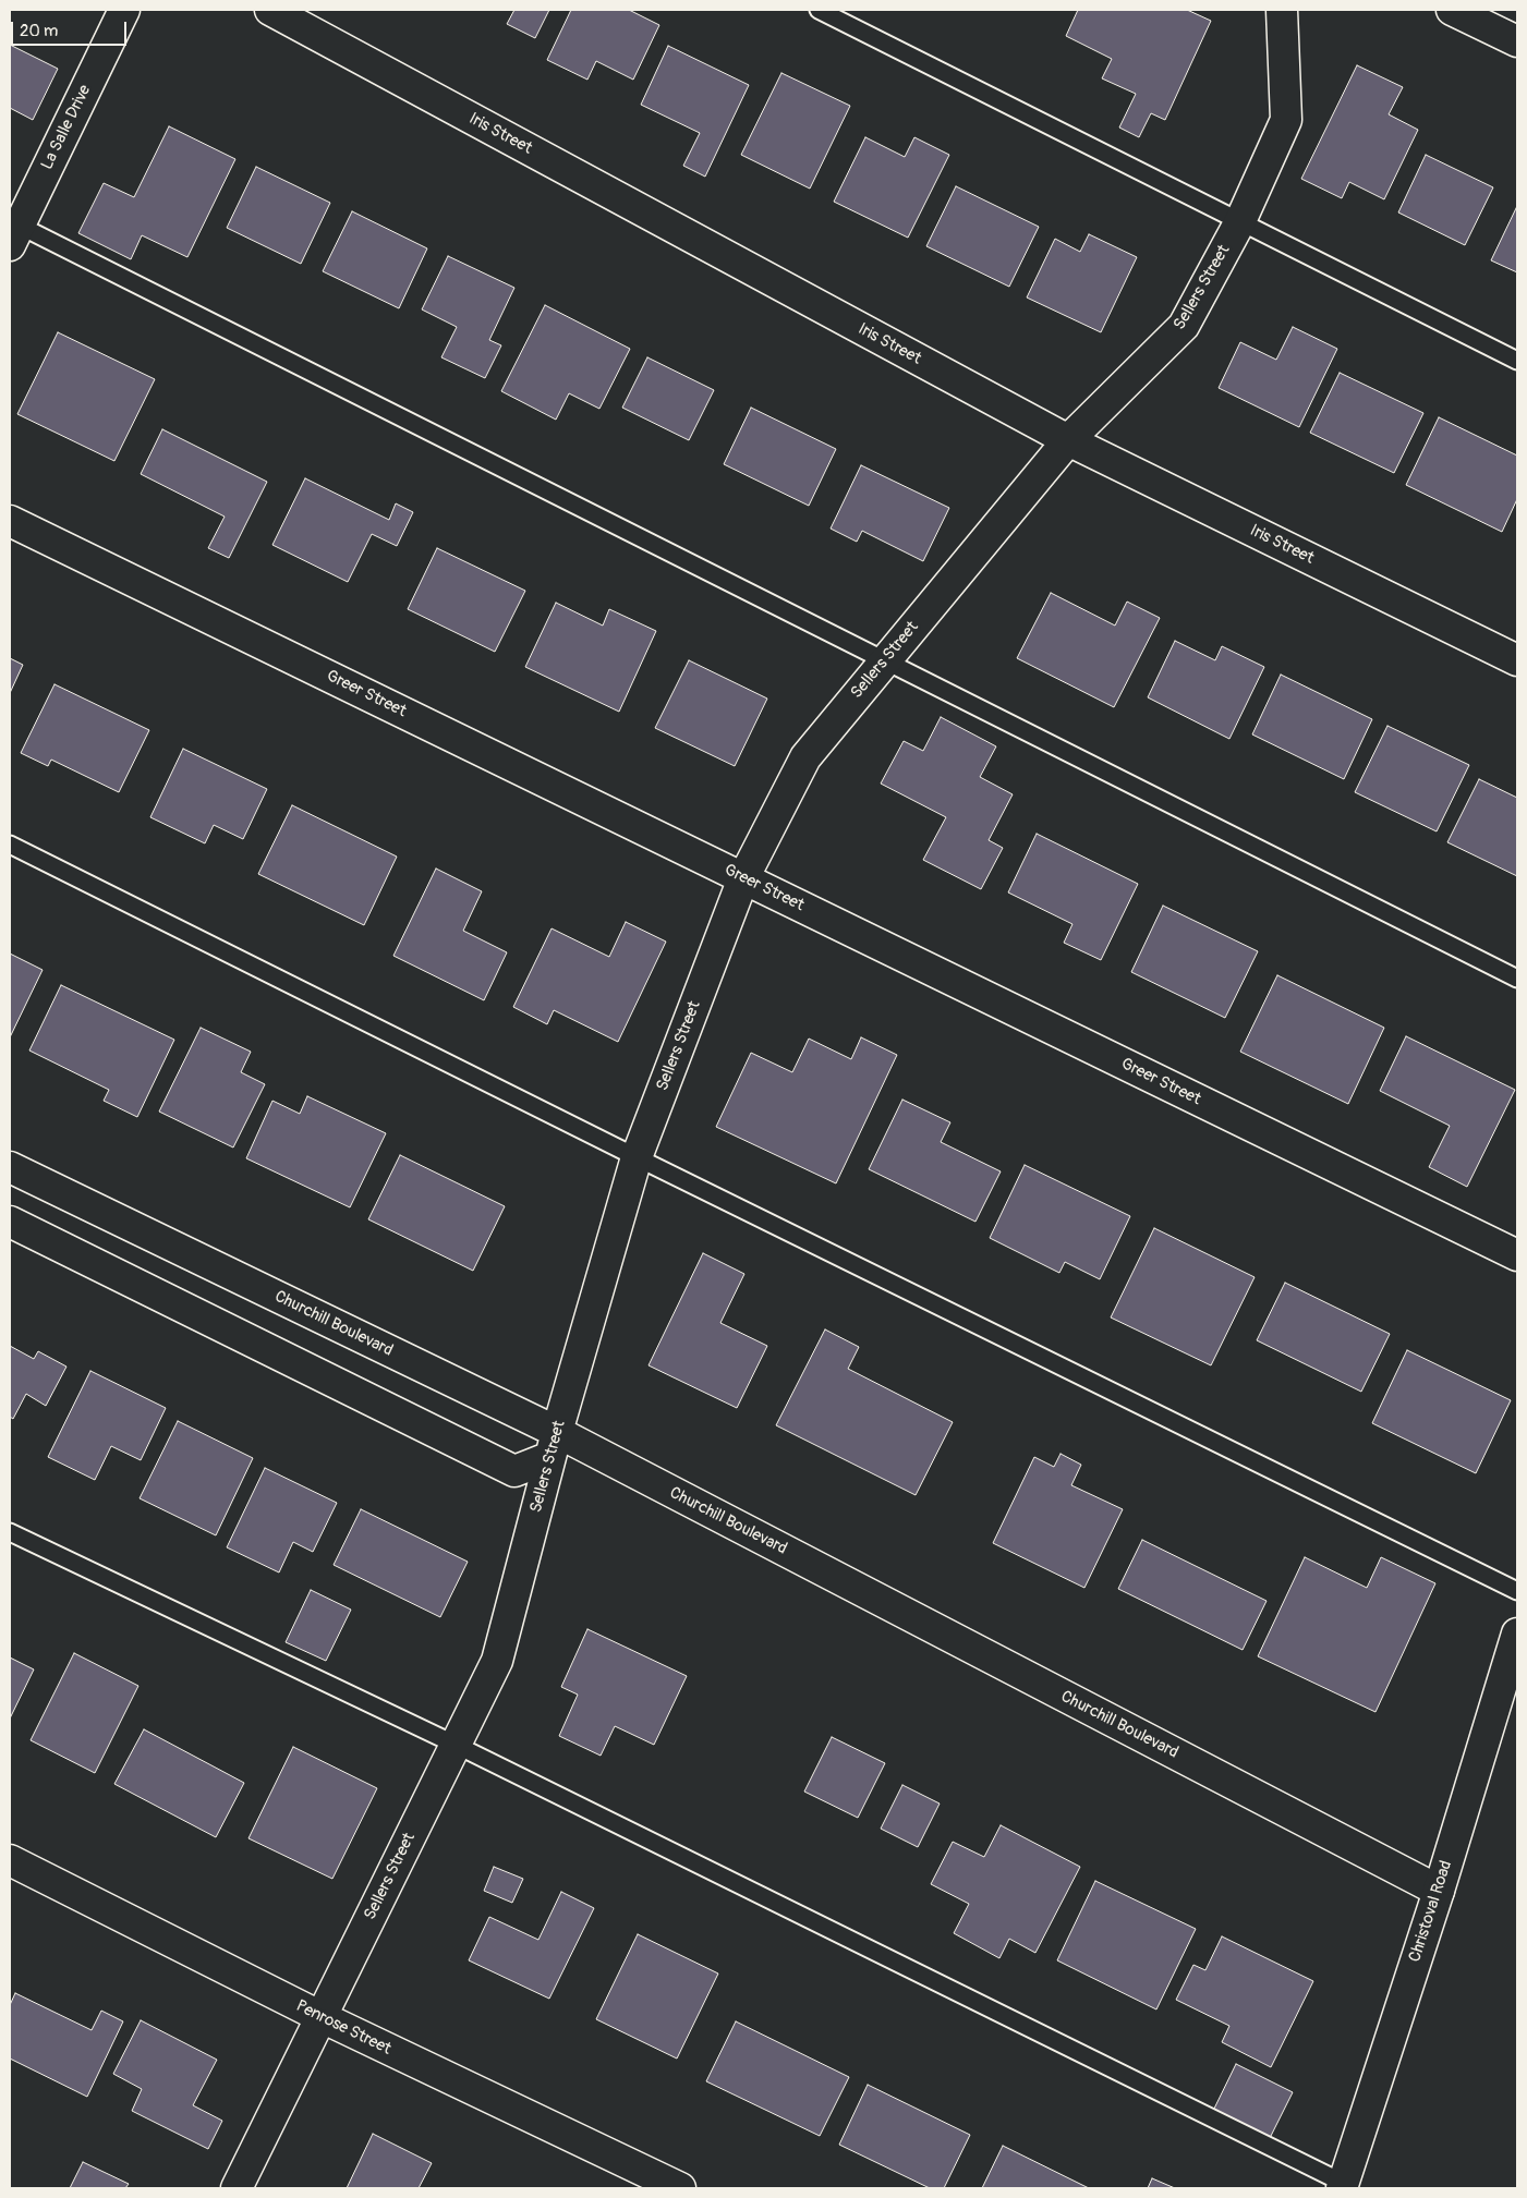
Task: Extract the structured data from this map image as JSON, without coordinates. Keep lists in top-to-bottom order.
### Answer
{
  "streets": {
    "street": [
      "La Salle Drive",
      "Iris Street",
      "Sellers Street",
      "Greer Street",
      "Churchill Boulevard",
      "Christoval Road",
      "Penrose Street"
    ]
  },
  "crossings": [
    ["Iris Street", "Sellers Street"],
    ["Sellers Street", "Greer Street"],
    ["Sellers Street", "Churchill Boulevard"],
    ["Sellers Street", "Penrose Street"],
    ["Churchill Boulevard", "Christoval Road"]
  ],
  "scale_bar": "20 m"
}
